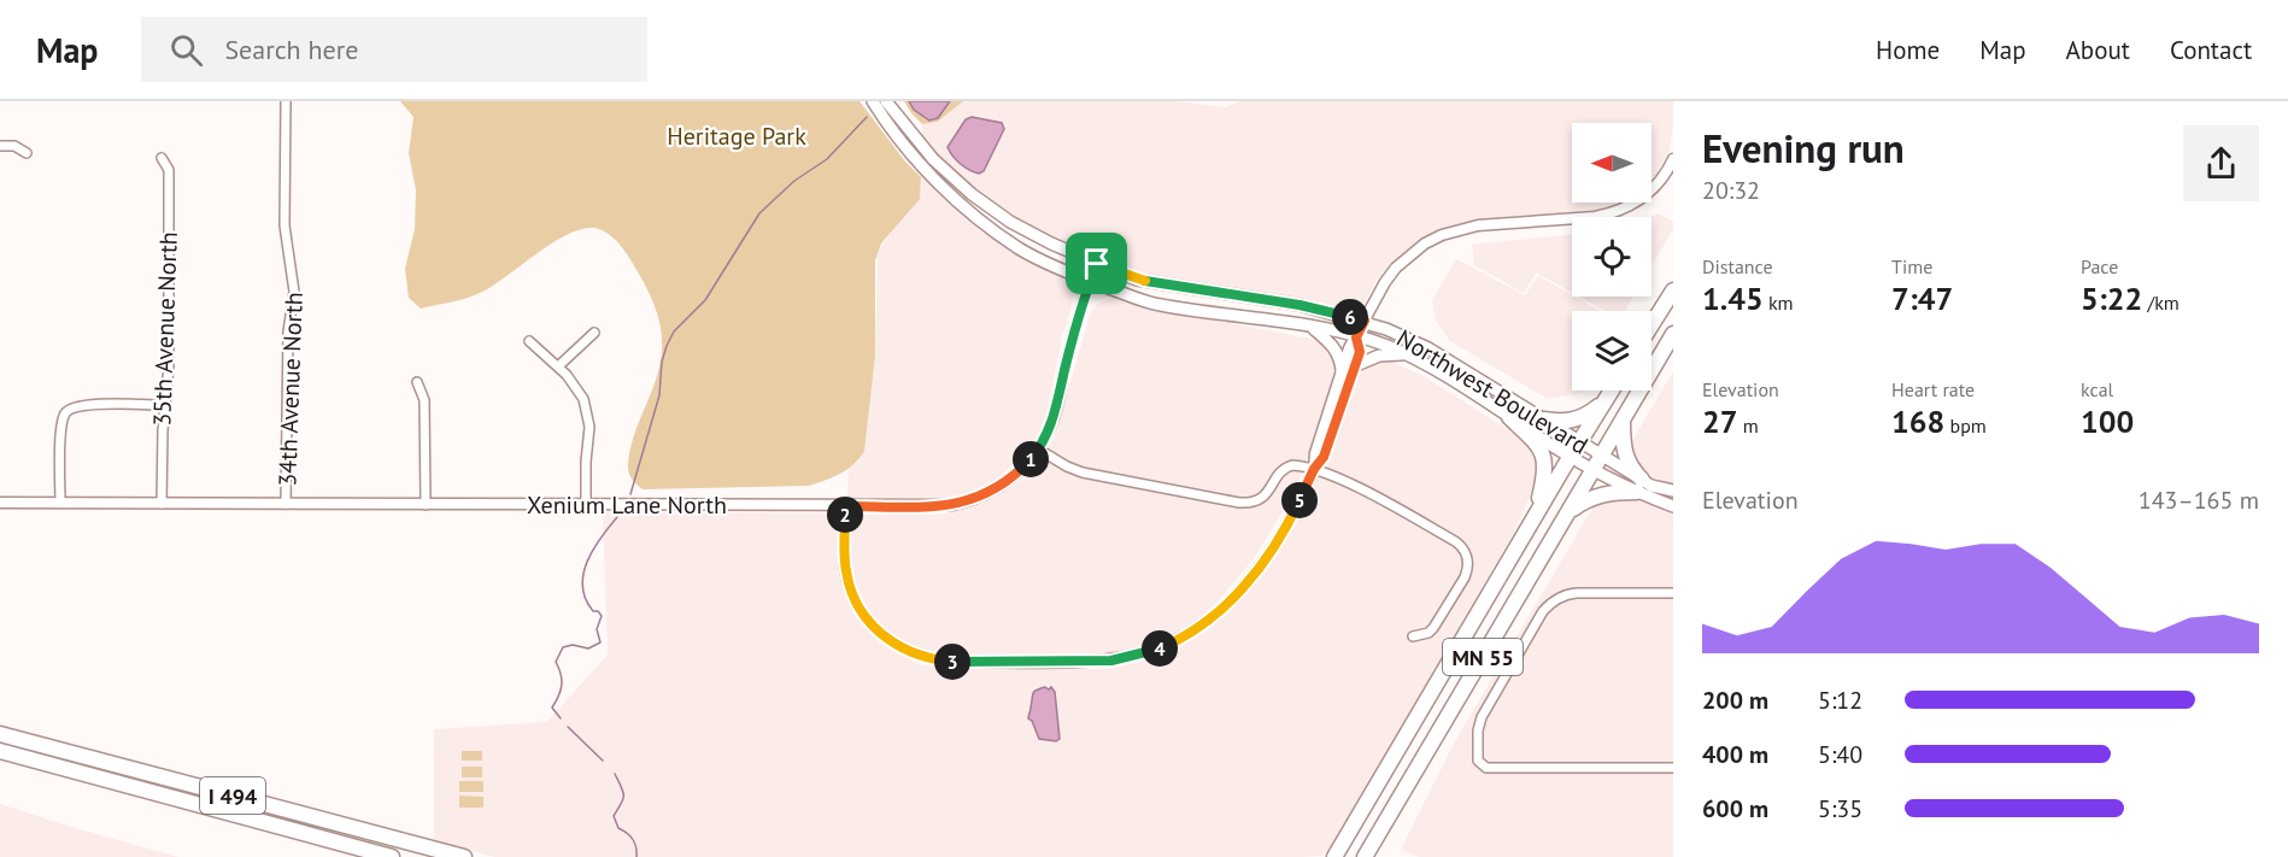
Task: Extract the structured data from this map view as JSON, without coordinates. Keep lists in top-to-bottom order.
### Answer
{
  "streets": {
    "highway": ["MN 55", "I 494"],
    "main road": ["Northwest Boulevard"],
    "street": ["35th Avenue North", "34th Avenue North", "Xenium Lane North"]
  },
  "crossings": [
    ["35th Avenue North", "Xenium Lane North"],
    ["34th Avenue North", "Xenium Lane North"],
    ["Northwest Boulevard", "Xenium Lane North"],
    ["Northwest Boulevard", "MN 55"]
  ],
  "parks": ["Heritage Park"],
  "north": "left",
  "page": {
    "header": "Map",
    "search": "Search here",
    "nav": [
      "Home",
      "Map",
      "About",
      "Contact"
    ],
    "heading": ["Evening run", "20:32"],
    "stats": [
      ["Distance", "1.45 km"],
      ["Time", "7:47"],
      ["Pace", "5:22 /km"],
      ["Elevation", "27 m"],
      ["Heart rate", "168 bpm"],
      ["kcal", "100"]
    ],
    "pins": [
      "6",
      "1",
      "5",
      "2",
      "4",
      "3"
    ],
    "chart": ["Elevation", "143–165 m"],
    "list": [
      {
        "name": "200 m",
        "note": "5:12"
      },
      {
        "name": "400 m",
        "note": "5:40"
      },
      {
        "name": "600 m",
        "note": "5:35"
      }
    ]
  }
}
